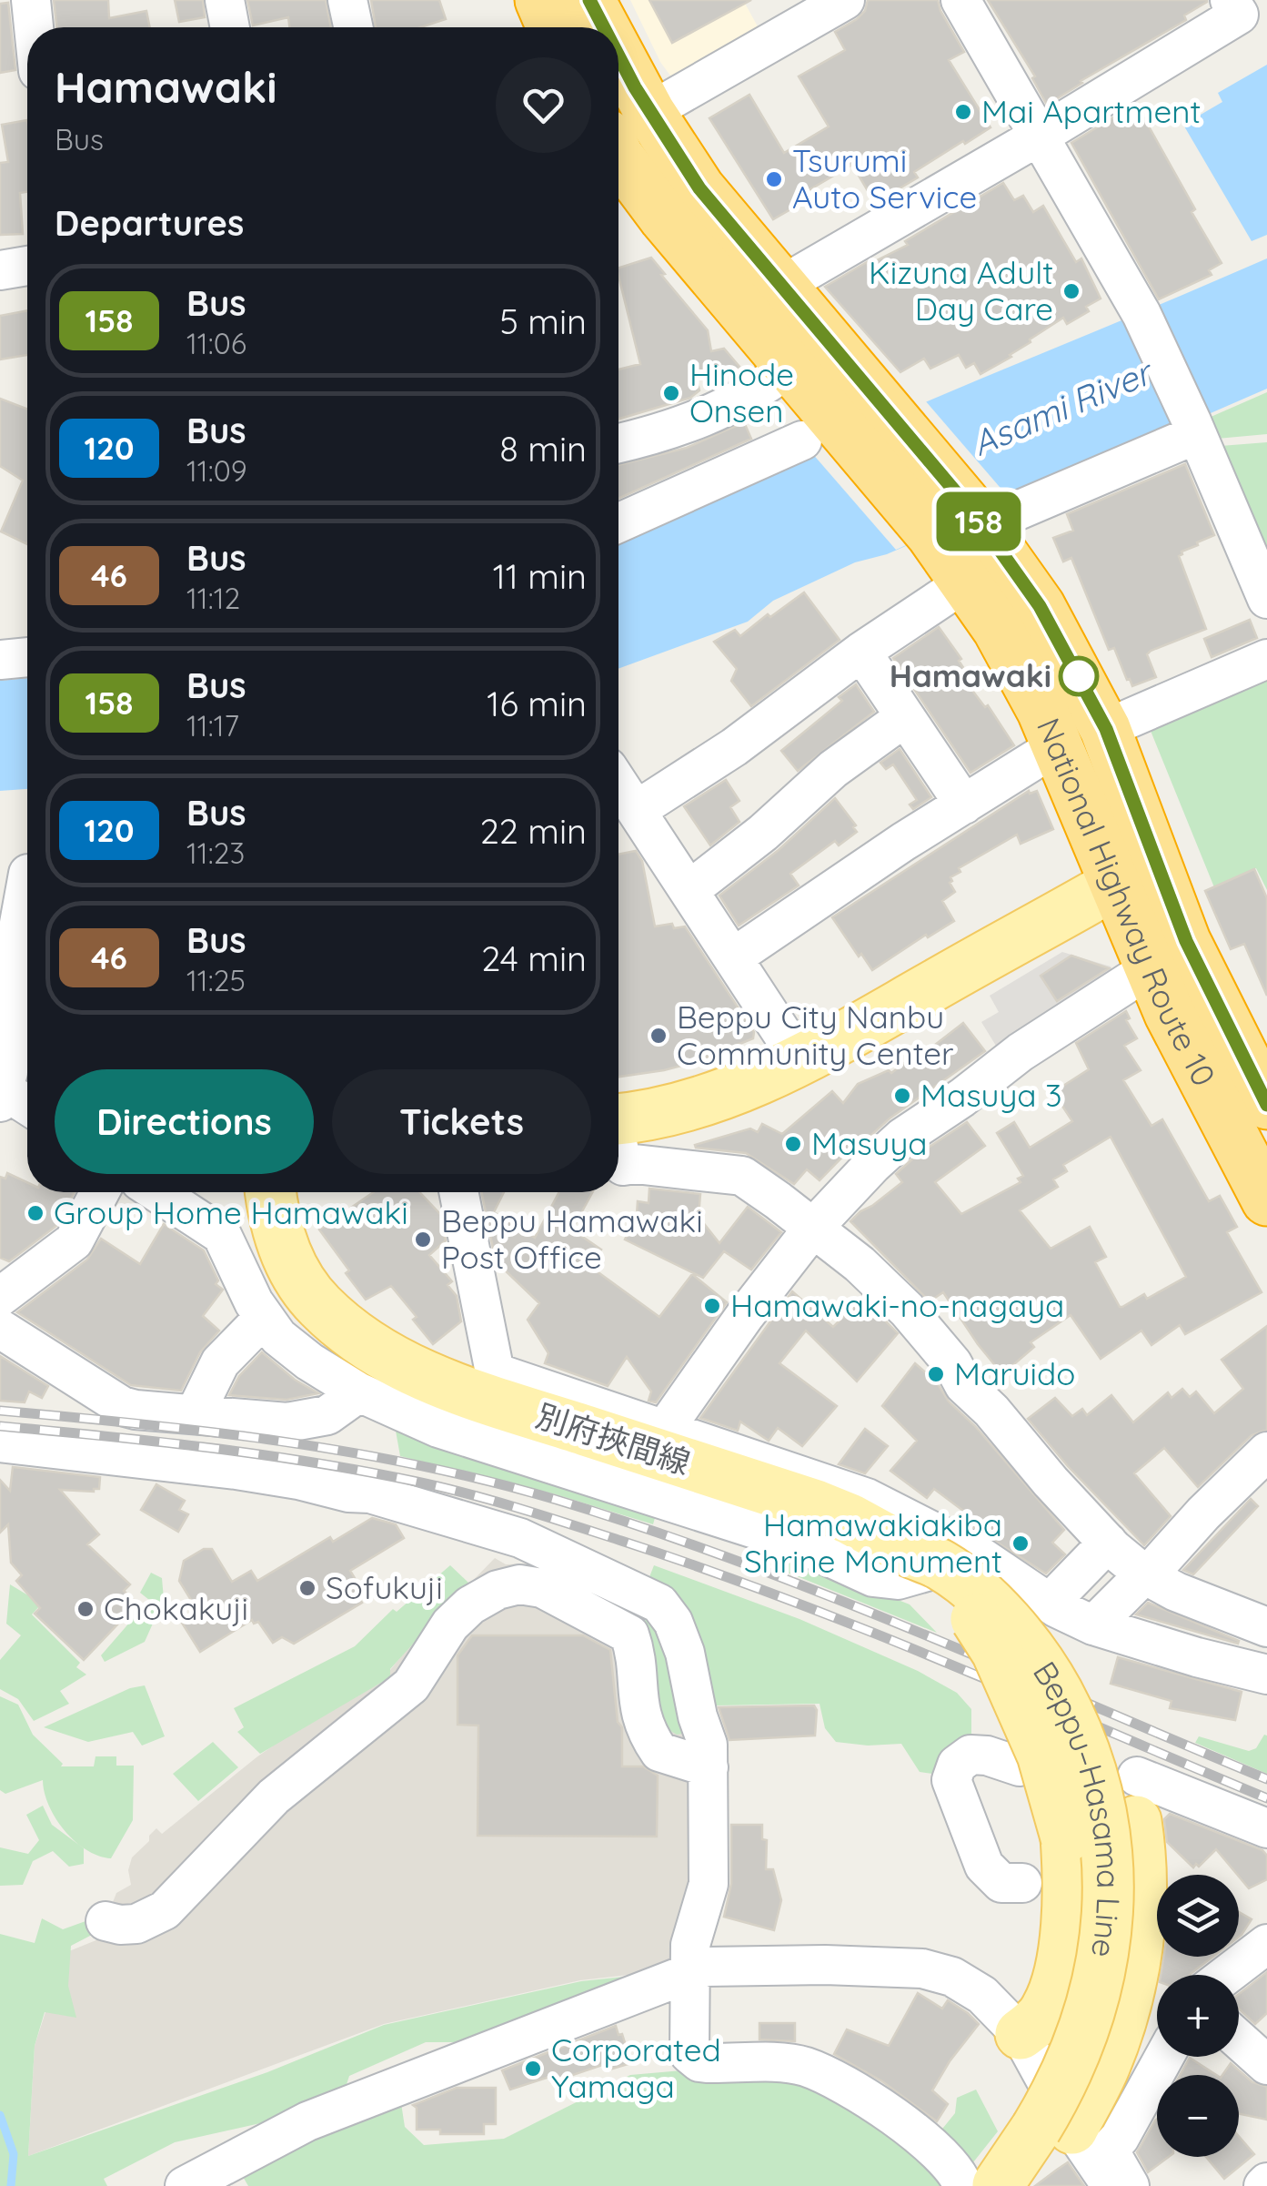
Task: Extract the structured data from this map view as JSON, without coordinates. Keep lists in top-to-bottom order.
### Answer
{
  "streets": {
    "highway": ["National Highway Route 10"],
    "main road": ["別府挾間線", "Beppu–Hasama Line"]
  },
  "crossings": [
    ["別府挾間線", "Beppu–Hasama Line"]
  ],
  "water": ["Asami River"],
  "places": [
    "Mai Apartment",
    "Tsurumi Auto Service",
    "Kizuna Adult Day Care",
    "Hinode Onsen",
    "Hamawaki",
    "Beppu City Nanbu Community Center",
    "Masuya 3",
    "Masuya",
    "Group Home Hamawaki",
    "Beppu Hamawaki Post Office",
    "Hamawaki-no-nagaya",
    "Maruido",
    "Hamawakiakiba Shrine Monument",
    "Sofukuji",
    "Chokakuji",
    "Corporated Yamaga"
  ],
  "lines": ["bus line 158"],
  "page": {
    "on_map": "158",
    "heading": [
      ["Hamawaki", "Bus"],
      "Departures"
    ],
    "list": [
      {
        "mark": "158",
        "name": "Bus",
        "note": "11:06",
        "value": "5 min"
      },
      {
        "mark": "120",
        "name": "Bus",
        "note": "11:09",
        "value": "8 min"
      },
      {
        "mark": "46",
        "name": "Bus",
        "note": "11:12",
        "value": "11 min"
      },
      {
        "mark": "158",
        "name": "Bus",
        "note": "11:17",
        "value": "16 min"
      },
      {
        "mark": "120",
        "name": "Bus",
        "note": "11:23",
        "value": "22 min"
      },
      {
        "mark": "46",
        "name": "Bus",
        "note": "11:25",
        "value": "24 min"
      }
    ],
    "buttons": ["Directions", "Tickets"],
    "map_buttons": ["+", "−"]
  }
}
